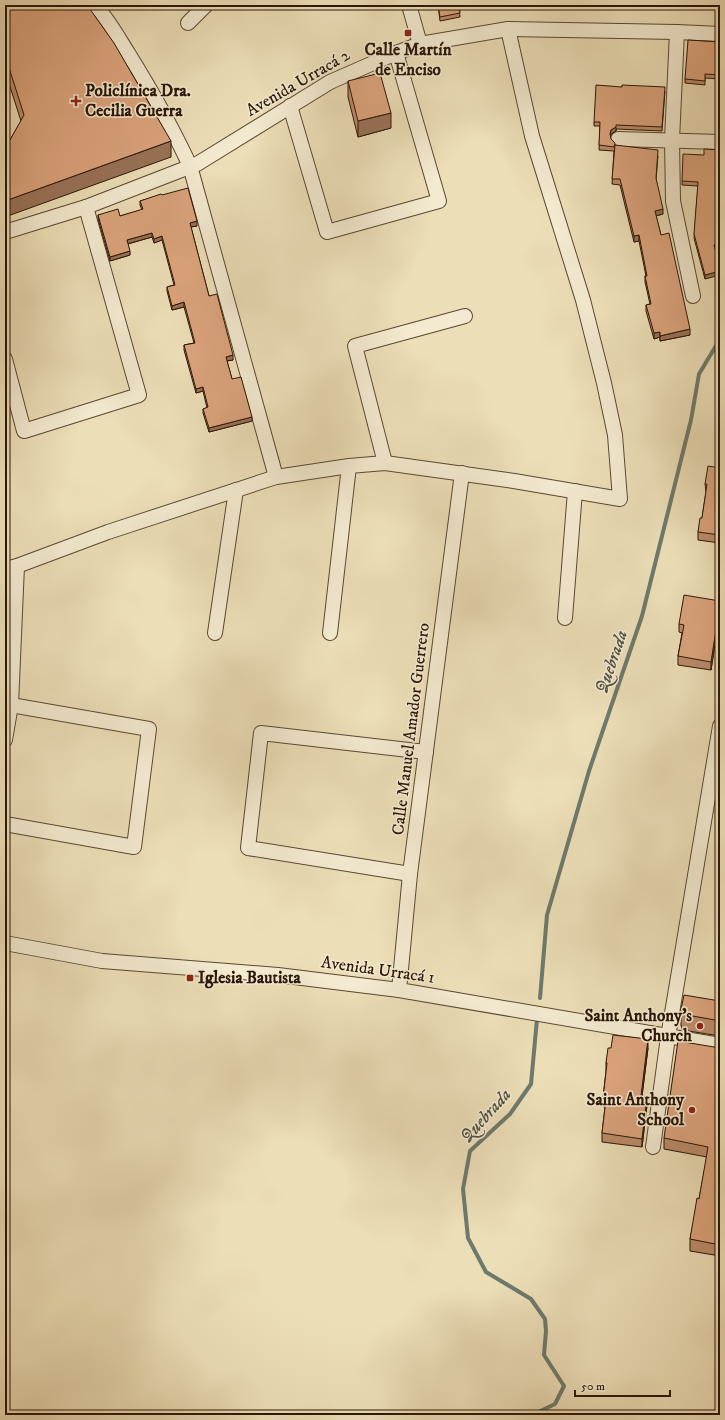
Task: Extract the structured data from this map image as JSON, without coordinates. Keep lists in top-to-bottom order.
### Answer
{
  "streets": {
    "street": ["Avenida Urracá 2", "Calle Manuel Amador Guerrero", "Avenida Urracá 1"]
  },
  "crossings": [
    ["Calle Manuel Amador Guerrero", "Avenida Urracá 1"]
  ],
  "water": ["Quebrada"],
  "places": {
    "transit": ["Calle Martín de Enciso", "Iglesia Bautista"],
    "health": ["Policlínica Dra. Cecilia Guerra"],
    "other": ["Saint Anthony's Church", "Saint Anthony School"]
  },
  "scale_bar": "50 m"
}
